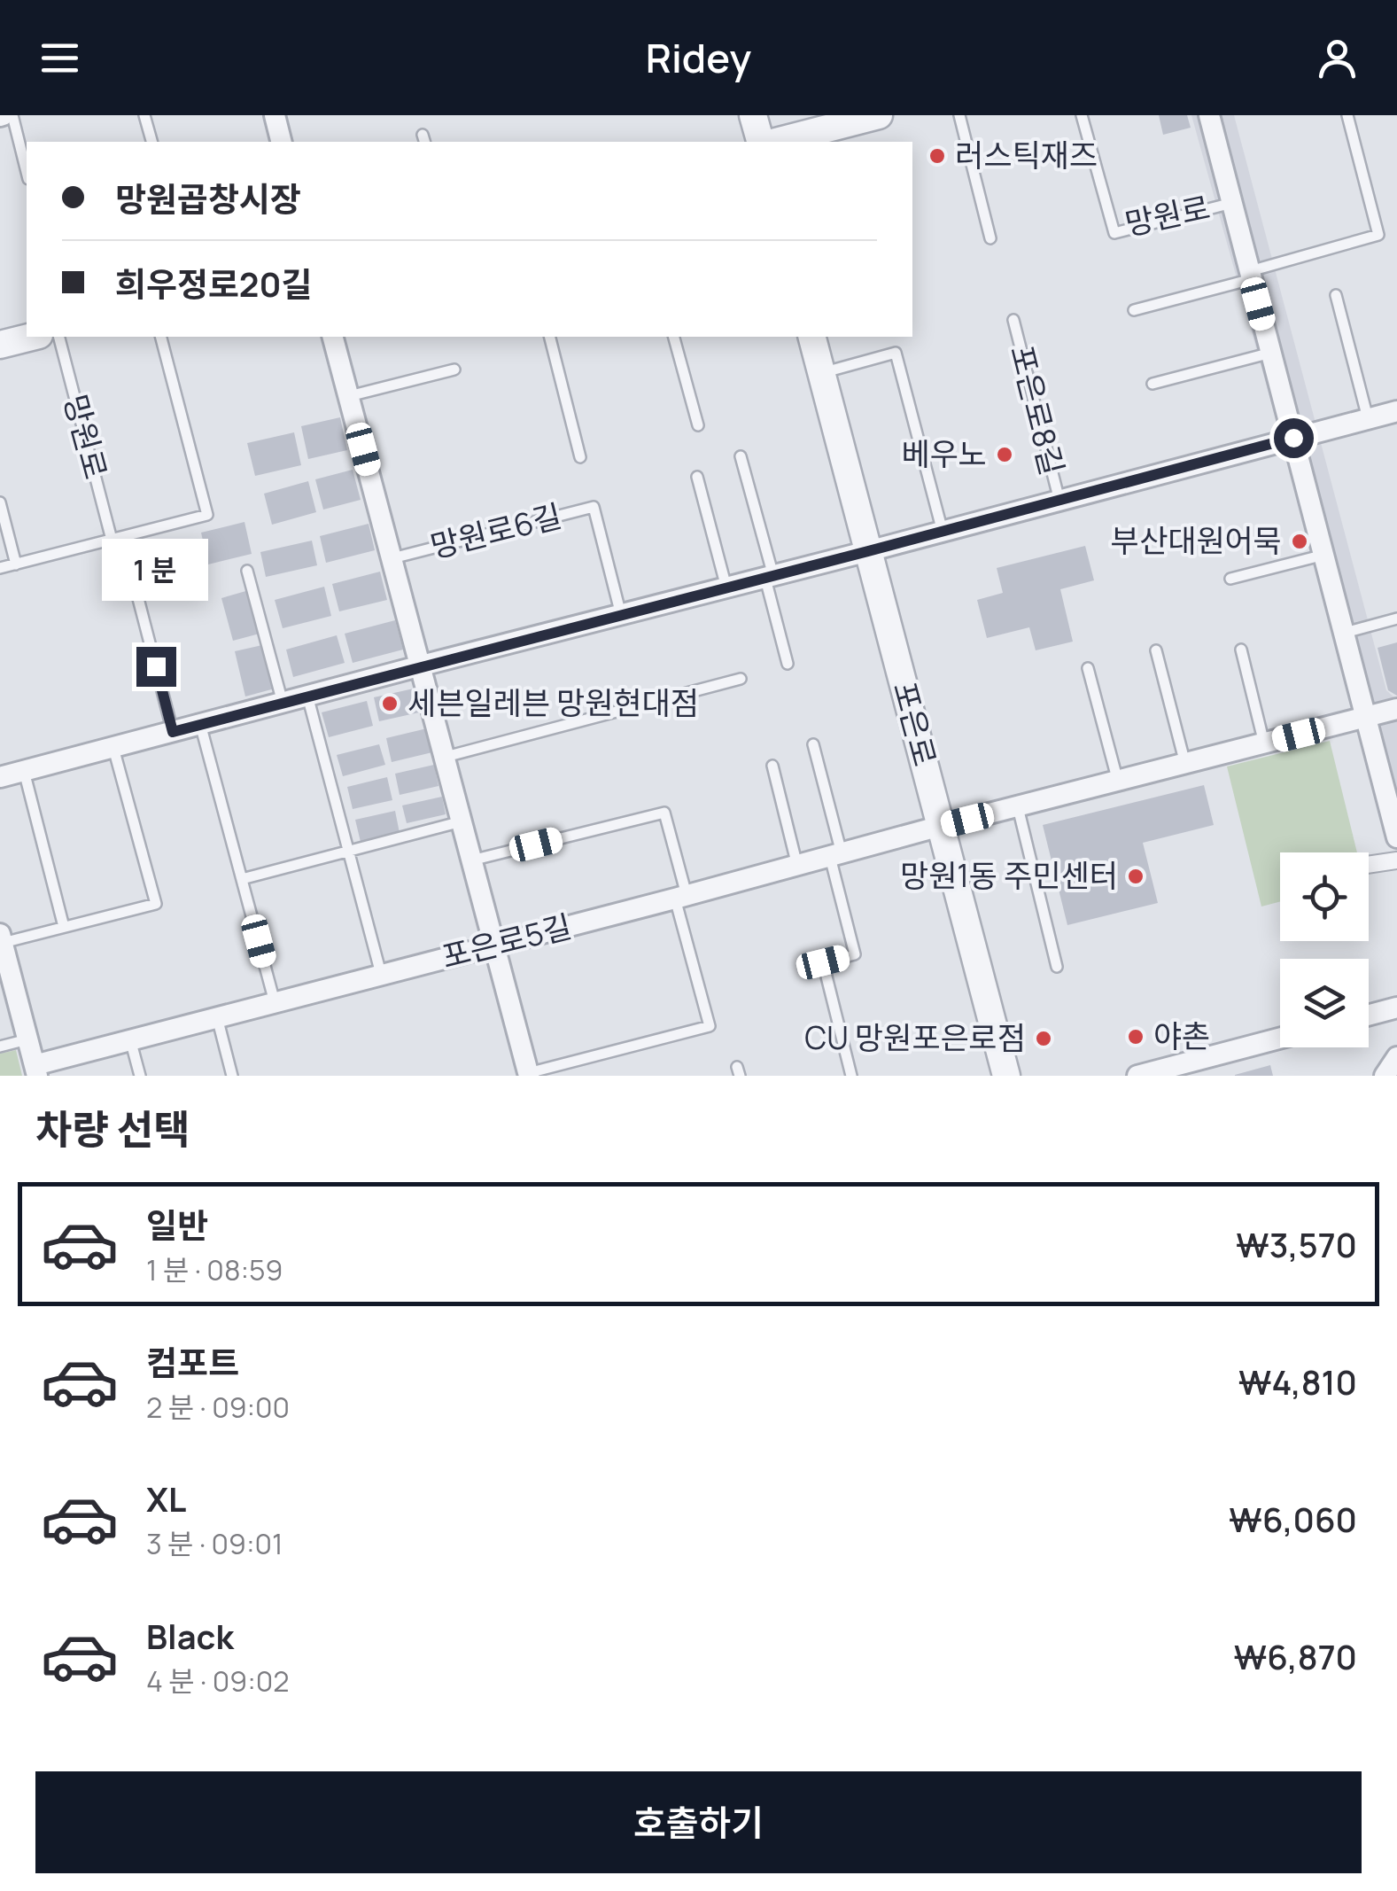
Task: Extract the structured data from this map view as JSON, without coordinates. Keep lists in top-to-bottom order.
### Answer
{
  "streets": {
    "street": [
      "포은로8길",
      "망원로6길",
      "포은로",
      "포은로5길"
    ],
    "lane": ["망원로"]
  },
  "crossings": [
    ["망원로", "포은로8길"],
    ["포은로8길", "망원로6길"],
    ["포은로8길", "포은로"],
    ["망원로6길", "포은로5길"],
    ["포은로", "포은로5길"]
  ],
  "places": [
    "러스틱재즈",
    "베우노",
    "부산대원어묵",
    "세븐일레븐 망원현대점",
    "망원1동 주민센터",
    "야촌",
    "CU 망원포은로점"
  ],
  "page": {
    "header": "Ridey",
    "banner": ["망원곱창시장", "희우정로20길"],
    "bubble": "1 분",
    "heading": "차량 선택",
    "list": [
      {
        "name": "일반",
        "note": "1 분 · 08:59",
        "value": "₩3,570"
      },
      {
        "name": "컴포트",
        "note": "2 분 · 09:00",
        "value": "₩4,810"
      },
      {
        "name": "XL",
        "note": "3 분 · 09:01",
        "value": "₩6,060"
      },
      {
        "name": "Black",
        "note": "4 분 · 09:02",
        "value": "₩6,870"
      }
    ],
    "buttons": "호출하기"
  }
}
